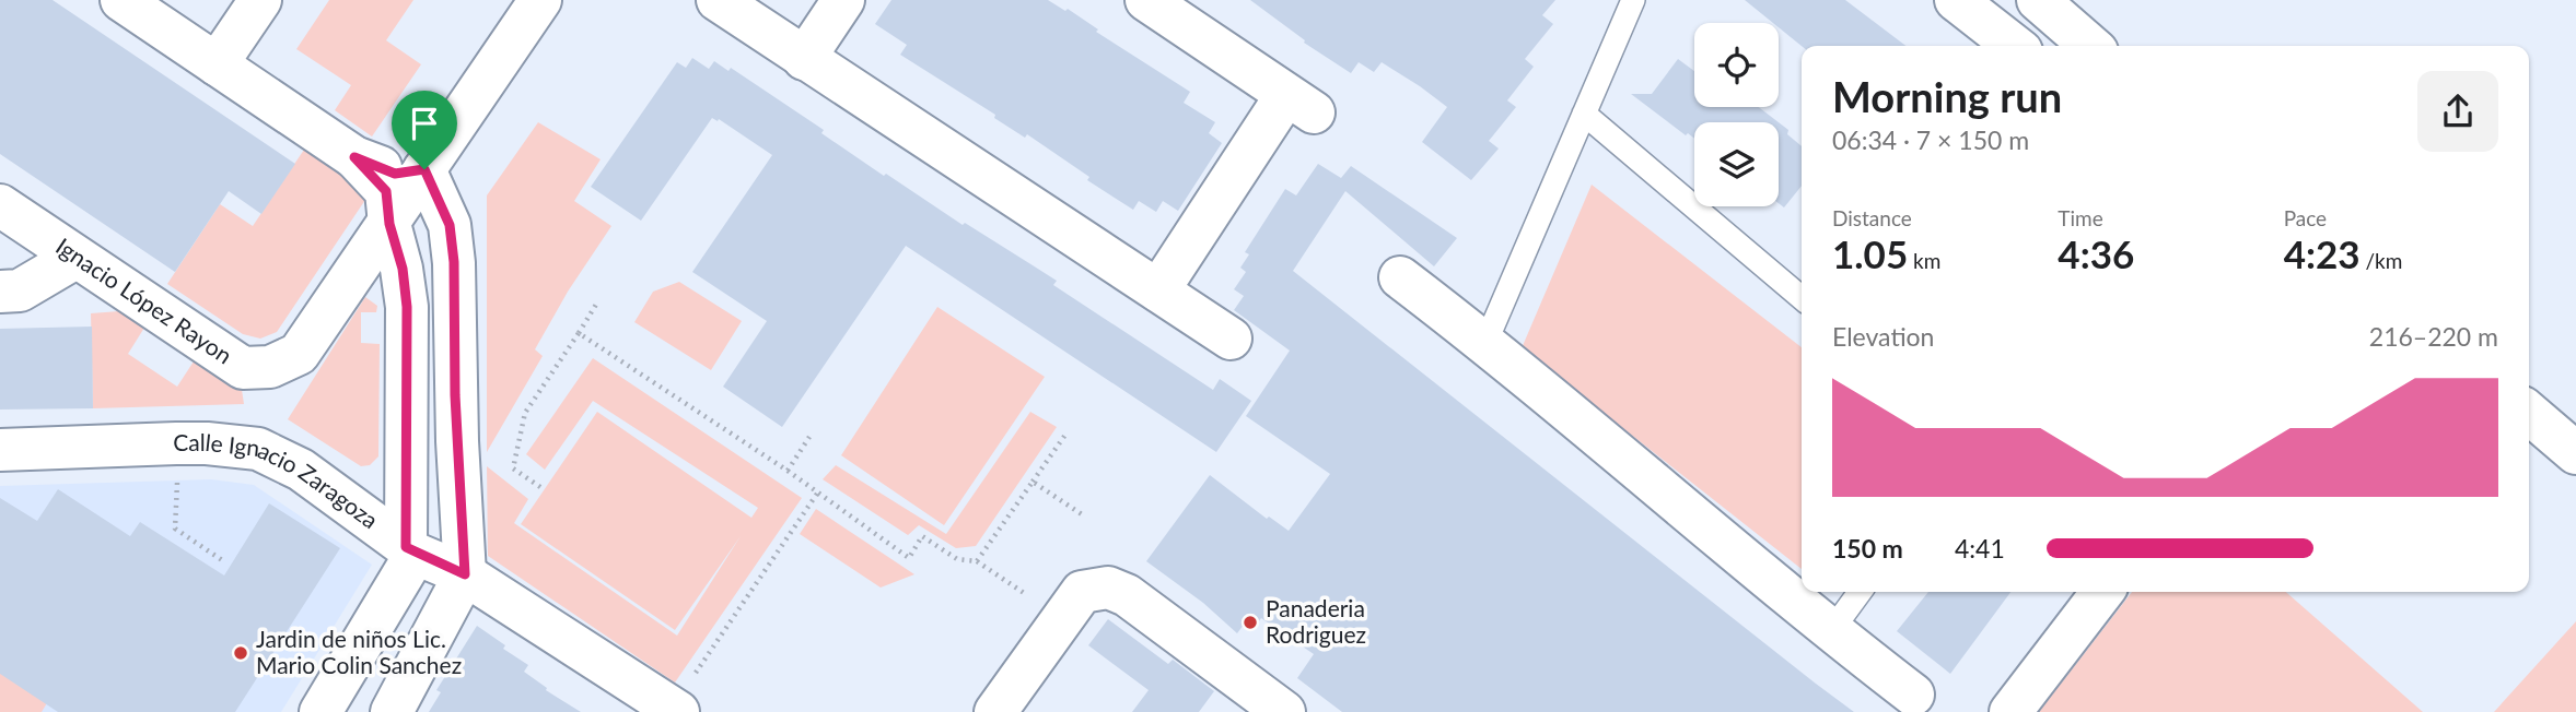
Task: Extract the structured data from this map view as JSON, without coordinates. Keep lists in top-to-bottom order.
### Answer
{
  "streets": {
    "street": ["Ignacio López Rayon", "Calle Ignacio Zaragoza"]
  },
  "places": ["Panaderia Rodriguez", "Jardin de niños Lic. Mario Colin Sanchez"],
  "page": {
    "heading": ["Morning run", "06:34 · 7 × 150 m"],
    "stats": [
      ["Distance", "1.05 km"],
      ["Time", "4:36"],
      ["Pace", "4:23 /km"]
    ],
    "chart": ["Elevation", "216–220 m"],
    "list": [
      {
        "name": "150 m",
        "note": "4:41"
      }
    ]
  }
}
